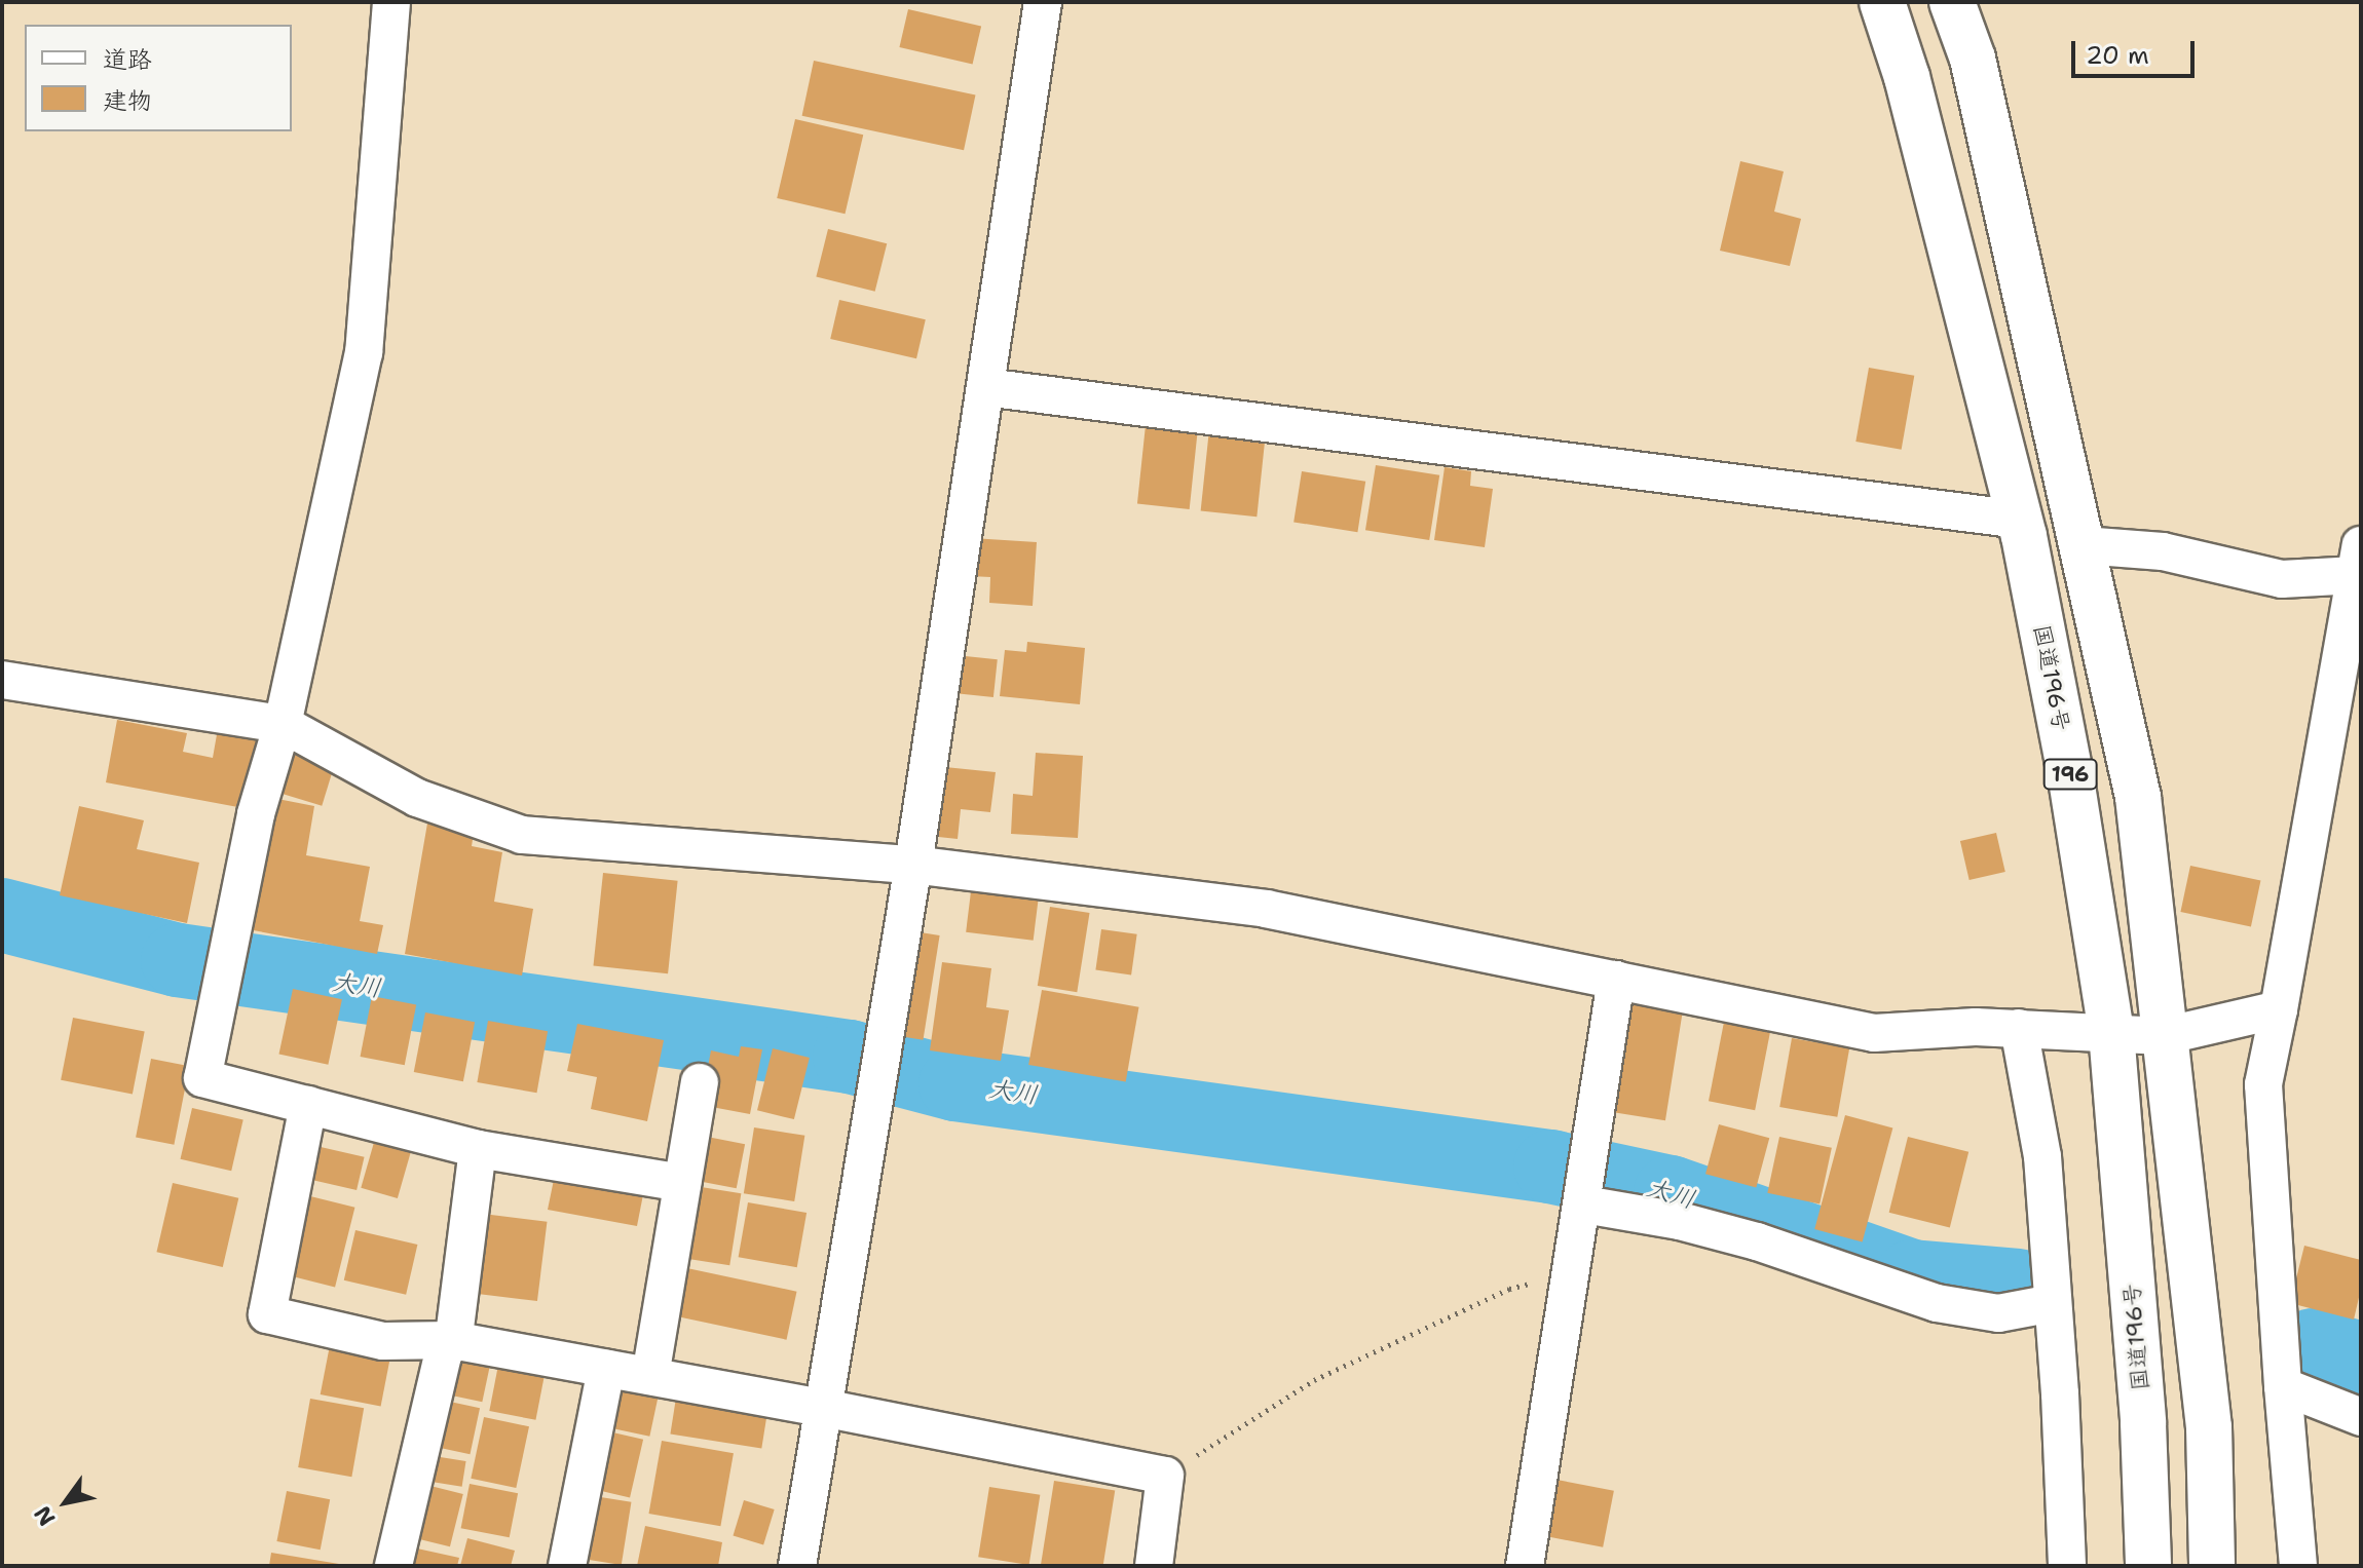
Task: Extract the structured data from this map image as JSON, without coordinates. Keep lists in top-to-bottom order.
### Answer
{
  "streets": {
    "highway": ["国道196号", "196"]
  },
  "water": ["大川"],
  "legend": ["道路", "建物"],
  "scale_bar": "20 m",
  "north": "bottom left"
}
